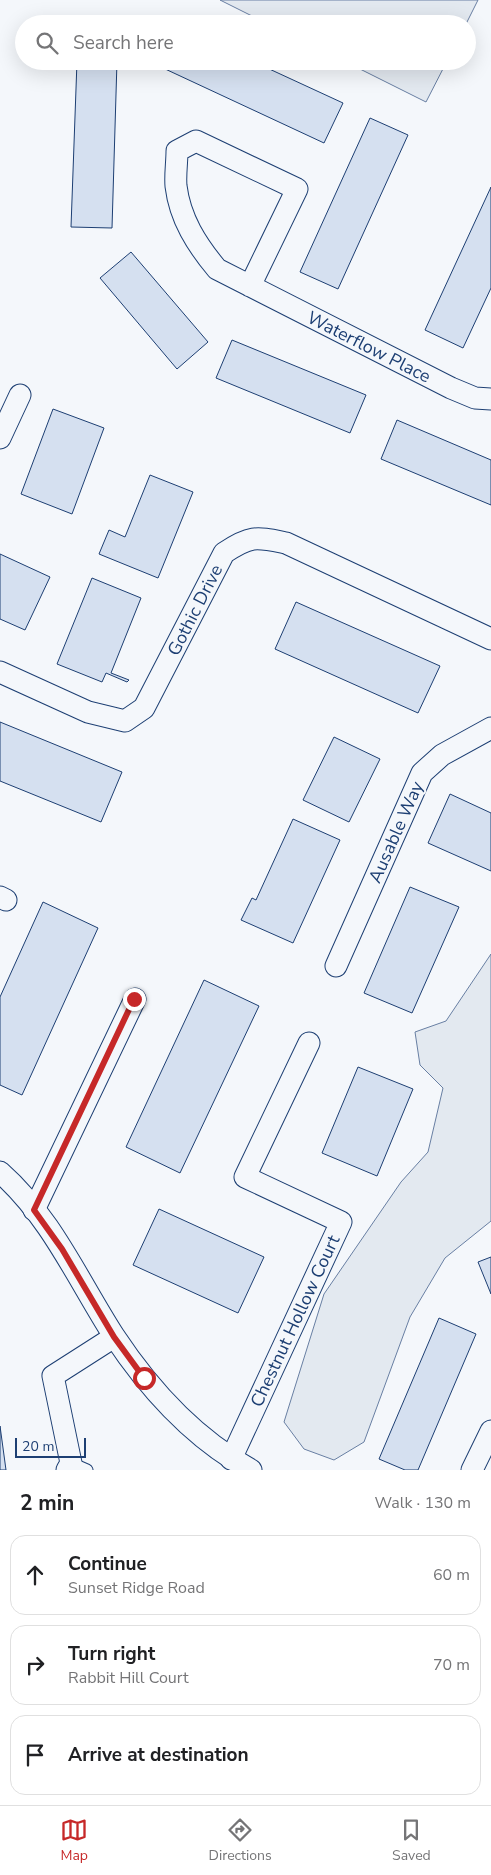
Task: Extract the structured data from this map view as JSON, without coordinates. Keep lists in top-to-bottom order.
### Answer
{
  "streets": {
    "street": [
      "Waterflow Place",
      "Gothic Drive",
      "Ausable Way",
      "Chestnut Hollow Court"
    ]
  },
  "scale_bar": "20 m",
  "page": {
    "search": "Search here",
    "scale": "20 m",
    "heading": ["2 min", "Walk · 130 m"],
    "list": [
      ["Continue", "Sunset Ridge Road", "60 m"],
      ["Turn right", "Rabbit Hill Court", "70 m"],
      "Arrive at destination"
    ],
    "nav": ["Map", "Directions", "Saved"]
  }
}
